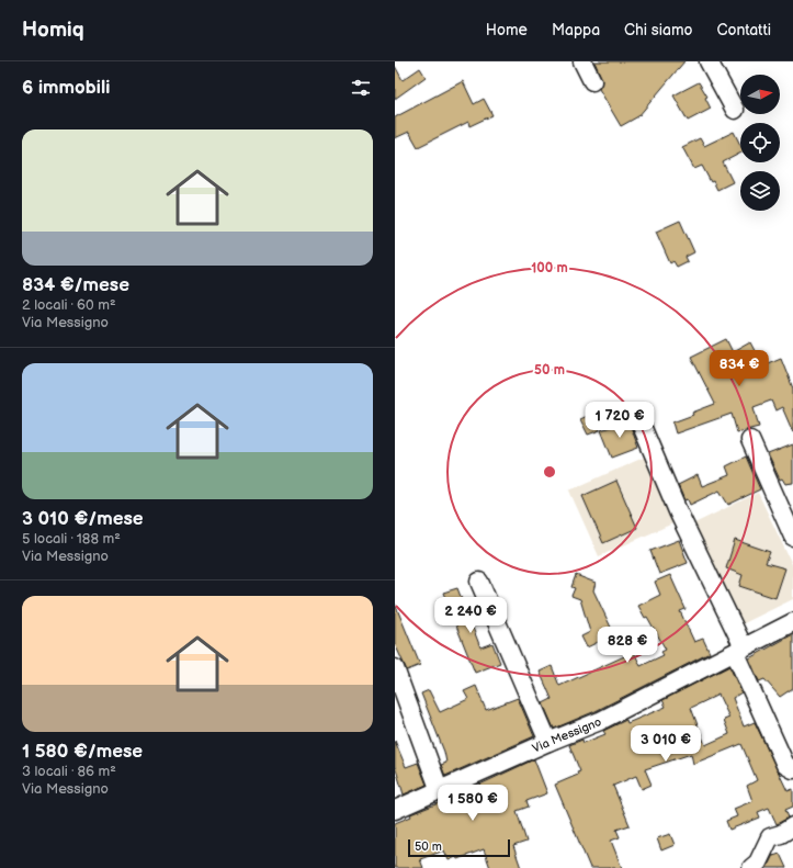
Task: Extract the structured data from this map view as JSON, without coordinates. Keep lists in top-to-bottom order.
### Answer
{
  "streets": {
    "street": ["Via Messigno"]
  },
  "scale_bar": "50 m",
  "north": "right",
  "page": {
    "header": "Homiq",
    "nav": [
      "Home",
      "Mappa",
      "Chi siamo",
      "Contatti"
    ],
    "heading": "6 immobili",
    "list": [
      {
        "name": "834 €/mese",
        "note": "2 locali · 60 m² · Via Messigno"
      },
      {
        "name": "3 010 €/mese",
        "note": "5 locali · 188 m² · Via Messigno"
      },
      {
        "name": "1 580 €/mese",
        "note": "3 locali · 86 m² · Via Messigno"
      }
    ],
    "price": [
      "834 €",
      "1 720 €",
      "2 240 €",
      "828 €",
      "3 010 €",
      "1 580 €"
    ],
    "scale": "50 m"
  },
  "rings": ["100 m", "50 m"]
}
